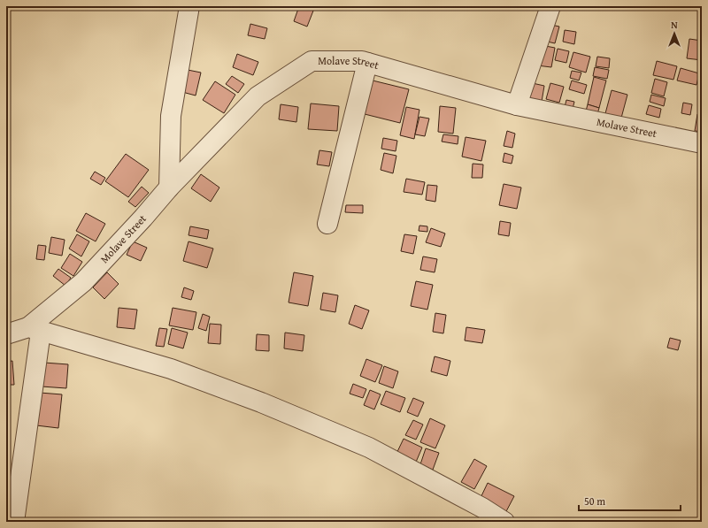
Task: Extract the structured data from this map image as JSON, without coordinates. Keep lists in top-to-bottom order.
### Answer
{
  "streets": {
    "street": ["Molave Street"]
  },
  "scale_bar": "50 m",
  "north": "top"
}
